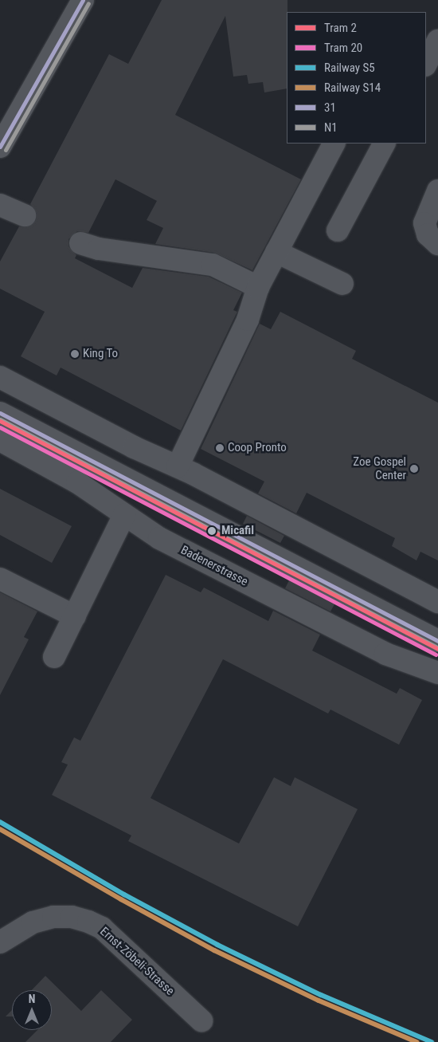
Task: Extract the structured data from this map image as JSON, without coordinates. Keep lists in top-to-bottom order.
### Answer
{
  "streets": {
    "street": ["Badenerstrasse", "Ernst-Zöbeli-Strasse"]
  },
  "places": [
    "King To",
    "Coop Pronto",
    "Zoe Gospel Center",
    "Micafil"
  ],
  "lines": [
    "transit line 31",
    "transit line N1",
    "tram line 2",
    "tram line 20",
    "rail line S5",
    "rail line S14"
  ],
  "legend": [
    "Tram 2",
    "Tram 20",
    "Railway S5",
    "Railway S14",
    "31",
    "N1"
  ],
  "north": "top"
}
